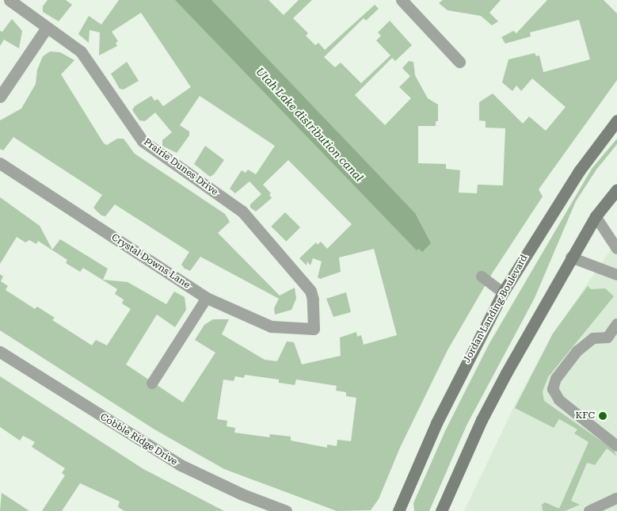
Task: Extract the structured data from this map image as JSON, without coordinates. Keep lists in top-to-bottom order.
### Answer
{
  "streets": {
    "main road": ["Jordan Landing Boulevard"],
    "street": ["Prairie Dunes Drive", "Crystal Downs Lane", "Cobble Ridge Drive"]
  },
  "crossings": [
    ["Prairie Dunes Drive", "Crystal Downs Lane"]
  ],
  "water": ["Utah Lake distribution canal"],
  "places": ["KFC"]
}
